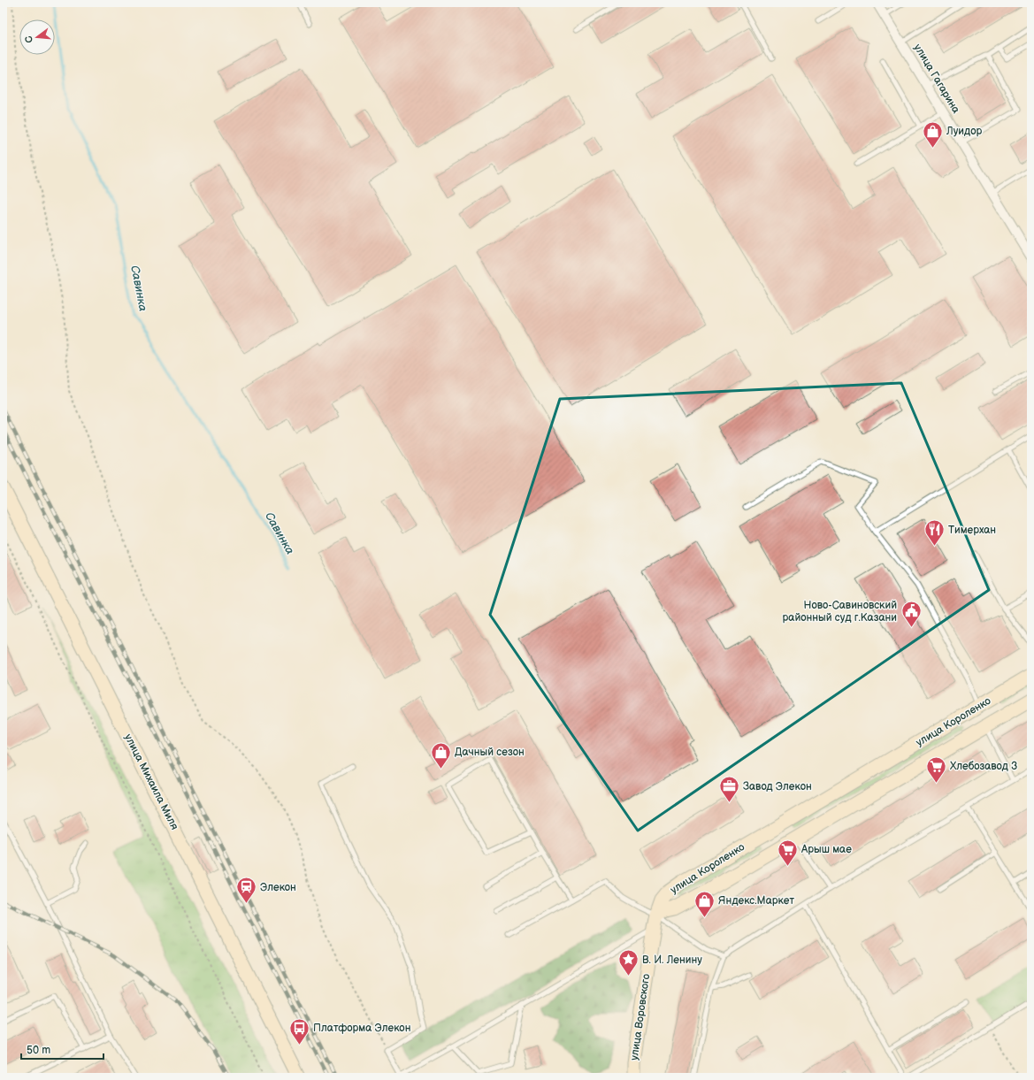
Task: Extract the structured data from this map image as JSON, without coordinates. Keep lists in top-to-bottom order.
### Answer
{
  "streets": {
    "street": [
      "улица Гагарина",
      "улица Короленко",
      "улица Михаила Миля",
      "улица Воровского"
    ]
  },
  "crossings": [
    ["улица Короленко", "улица Воровского"]
  ],
  "water": ["Савинка"],
  "places": {
    "shop": ["Луидор", "Дачный сезон", "Яндекс.Маркет"],
    "restaurant": ["Тимерхан"],
    "public building": ["Ново-Савиновский районный суд г.Казани"],
    "supermarket": ["Хлебозавод 3", "Арыш мае"],
    "office": ["Завод Элекон"],
    "station": ["Элекон"],
    "place": ["В. И. Ленину"],
    "bus stop": ["Платформа Элекон"]
  },
  "scale_bar": "50 m",
  "north": "left"
}
